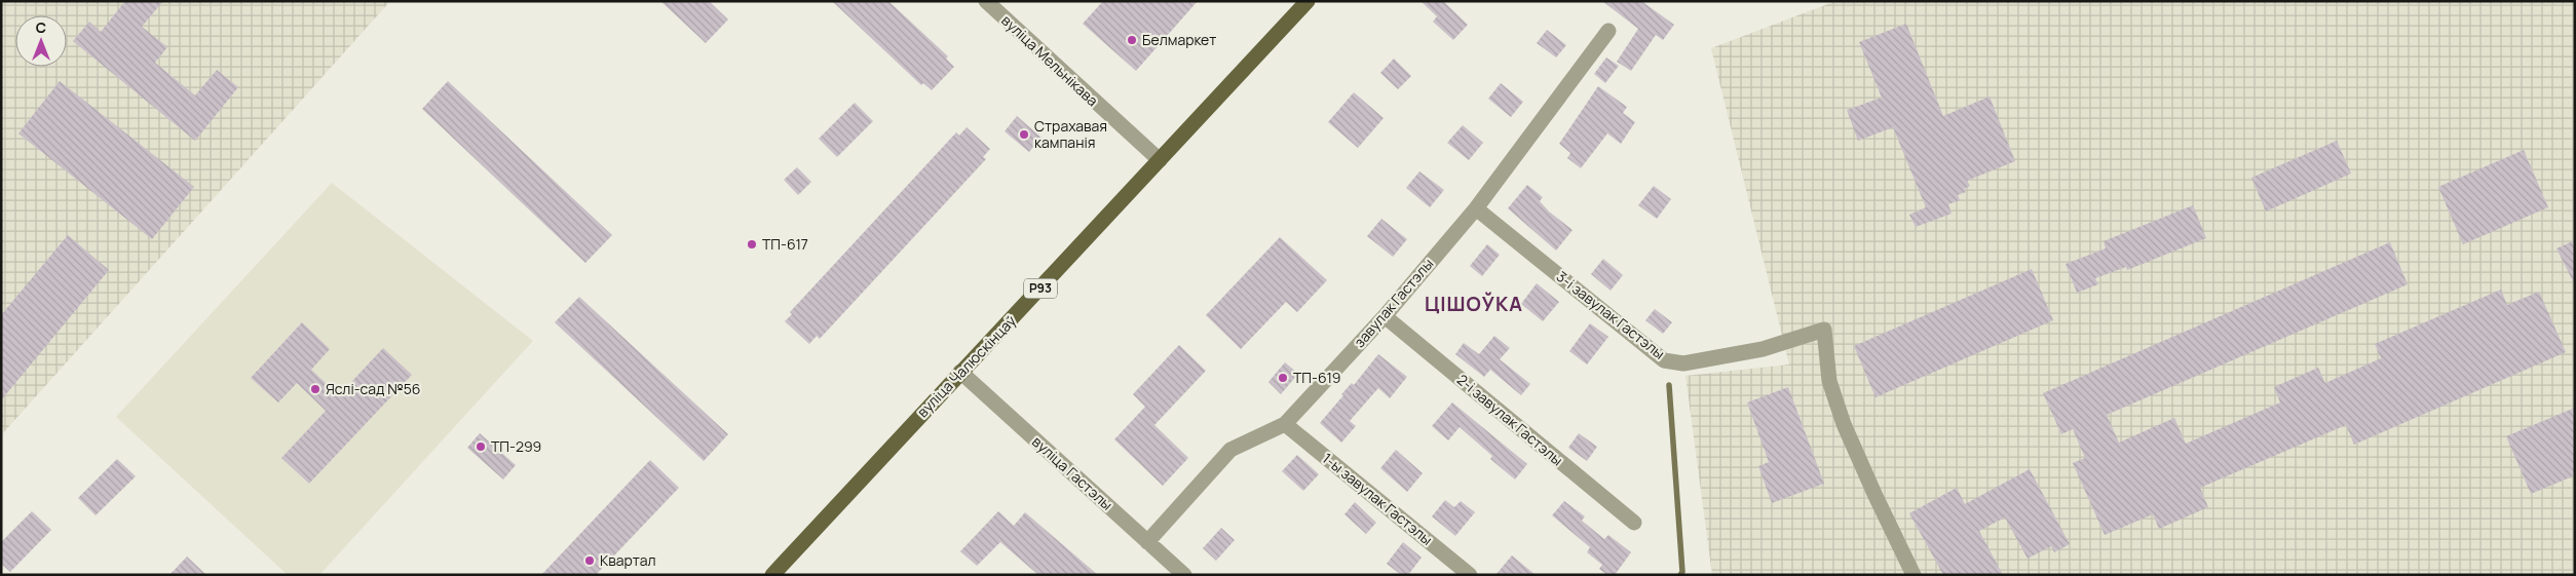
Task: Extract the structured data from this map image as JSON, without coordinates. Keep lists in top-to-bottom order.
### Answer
{
  "streets": {
    "main road": ["Р93", "вуліца Чалюскінцаў"],
    "street": [
      "вуліца Мельнікава",
      "завулак Гастэлы",
      "3-і завулак Гастэлы",
      "2-і завулак Гастэлы",
      "вуліца Гастэлы",
      "1-ы завулак Гастэлы"
    ]
  },
  "crossings": [
    ["вуліца Мельнікава", "вуліца Чалюскінцаў"],
    ["завулак Гастэлы", "3-і завулак Гастэлы"],
    ["завулак Гастэлы", "2-і завулак Гастэлы"],
    ["завулак Гастэлы", "вуліца Гастэлы"],
    ["завулак Гастэлы", "1-ы завулак Гастэлы"],
    ["вуліца Чалюскінцаў", "вуліца Гастэлы"]
  ],
  "districts": ["ЦІШОЎКА"],
  "places": [
    "Белмаркет",
    "Страхавая кампанія",
    "ТП-617",
    "ТП-619",
    "Яслі-сад №56",
    "ТП-299",
    "Квартал"
  ],
  "north": "top"
}
